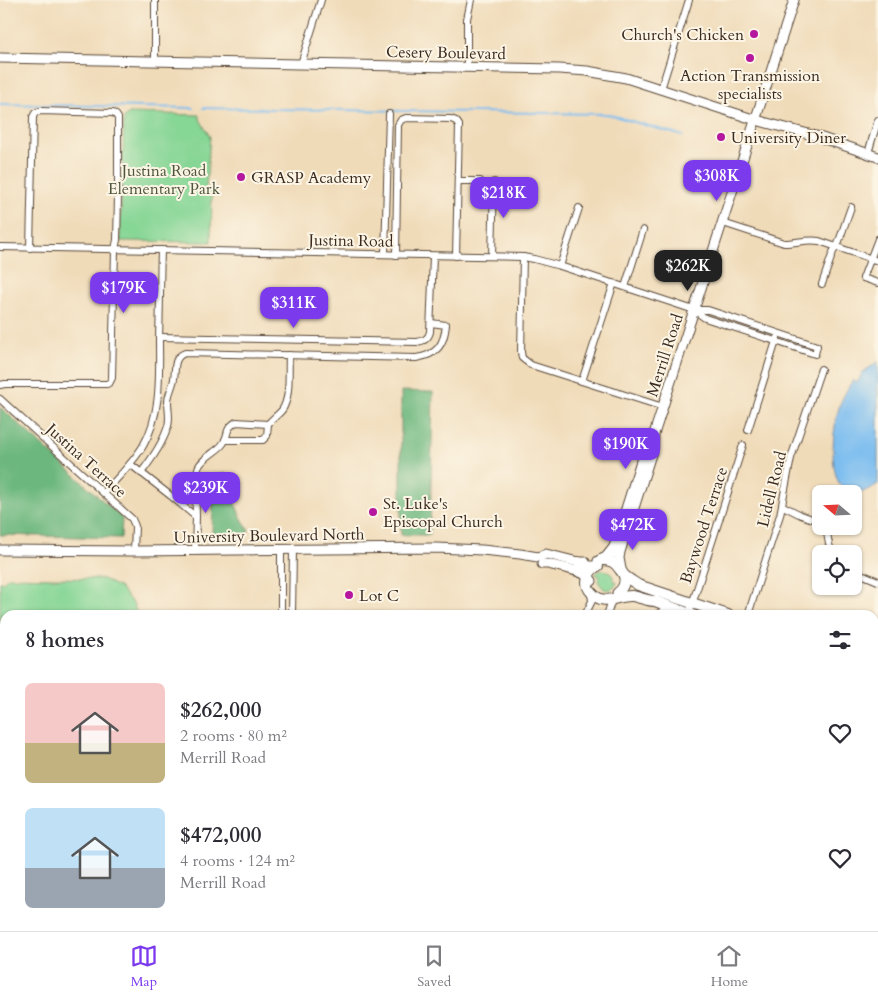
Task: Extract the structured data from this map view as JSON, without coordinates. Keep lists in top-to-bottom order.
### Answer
{
  "streets": {
    "main road": ["Cesery Boulevard", "Merrill Road", "University Boulevard North"],
    "street": [
      "Justina Road",
      "Justina Terrace",
      "Lidell Road",
      "Baywood Terrace"
    ]
  },
  "crossings": [
    ["Cesery Boulevard", "Merrill Road"],
    ["Justina Road", "Merrill Road"],
    ["Justina Terrace", "University Boulevard North"]
  ],
  "parks": ["Justina Road Elementary Park"],
  "places": [
    "Church's Chicken",
    "Action Transmission specialists",
    "University Diner",
    "GRASP Academy",
    "St. Luke's Episcopal Church",
    "Lot C"
  ],
  "north": "left",
  "page": {
    "price": [
      "$308K",
      "$218K",
      "$262K",
      "$179K",
      "$311K",
      "$190K",
      "$239K",
      "$472K"
    ],
    "heading": "8 homes",
    "list": [
      {
        "name": "$262,000",
        "note": "2 rooms · 80 m² · Merrill Road"
      },
      {
        "name": "$472,000",
        "note": "4 rooms · 124 m² · Merrill Road"
      }
    ],
    "tabs": ["Map", "Saved", "Home"]
  }
}
